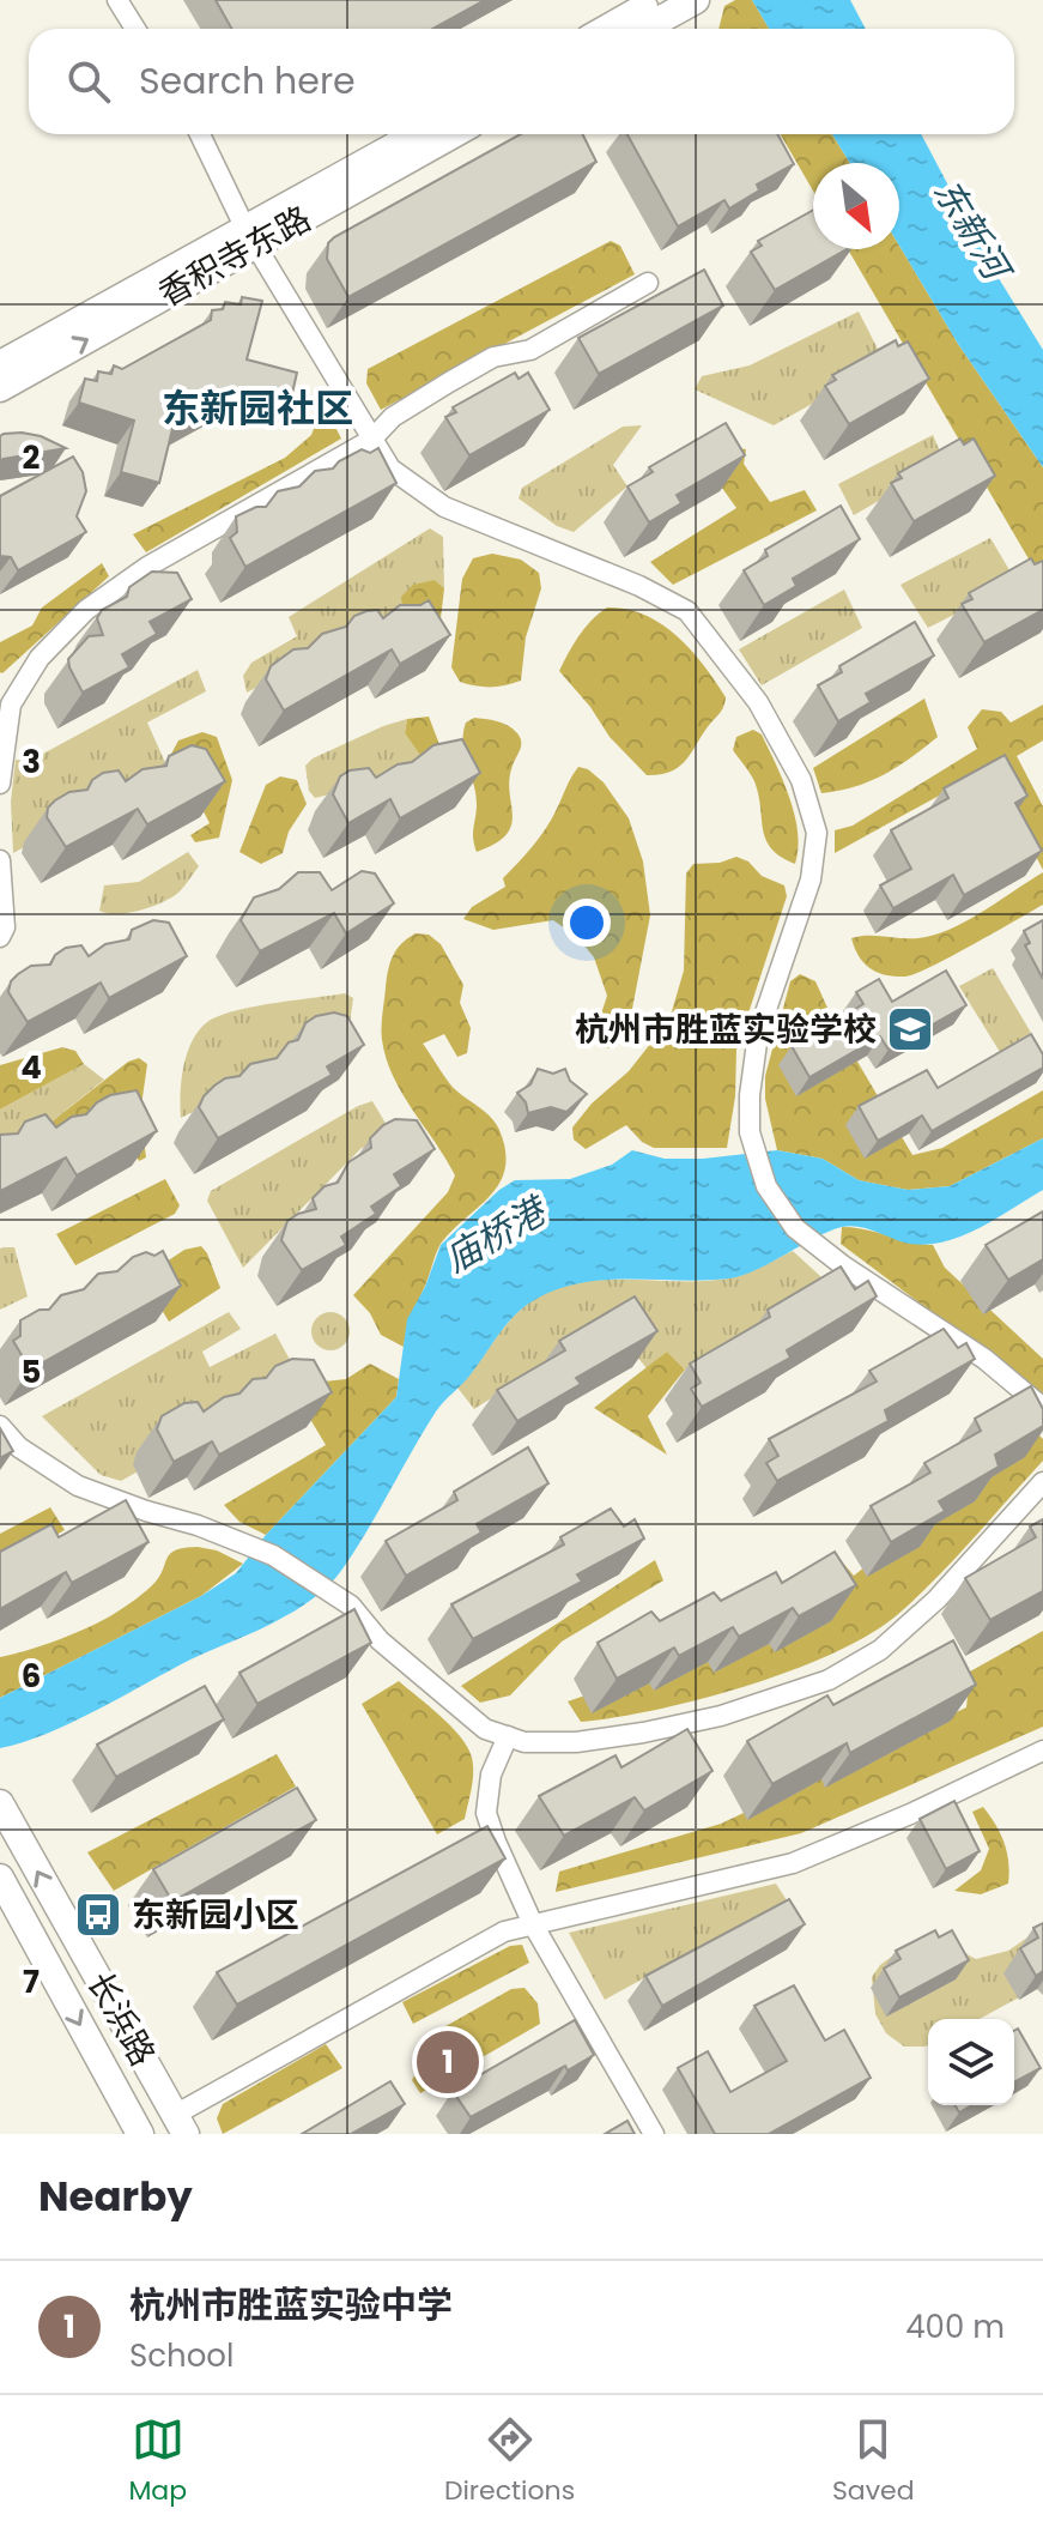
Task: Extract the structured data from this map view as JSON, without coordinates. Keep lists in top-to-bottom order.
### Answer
{
  "streets": {
    "main road": ["香积寺东路", "长浜路"]
  },
  "districts": ["东新园社区"],
  "water": ["东新河", "庙桥港"],
  "places": {
    "school or university": ["杭州市胜蓝实验学校"],
    "bus stop": ["东新园小区"]
  },
  "north": "bottom right",
  "page": {
    "search": "Search here",
    "pins": "1",
    "heading": "Nearby",
    "list": [
      {
        "mark": "1",
        "name": "杭州市胜蓝实验中学",
        "note": "School",
        "value": "400 m"
      }
    ],
    "nav": ["Map", "Directions", "Saved"]
  },
  "grid": {
    "rows": [
      "2",
      "3",
      "4",
      "5",
      "6",
      "7"
    ]
  }
}
